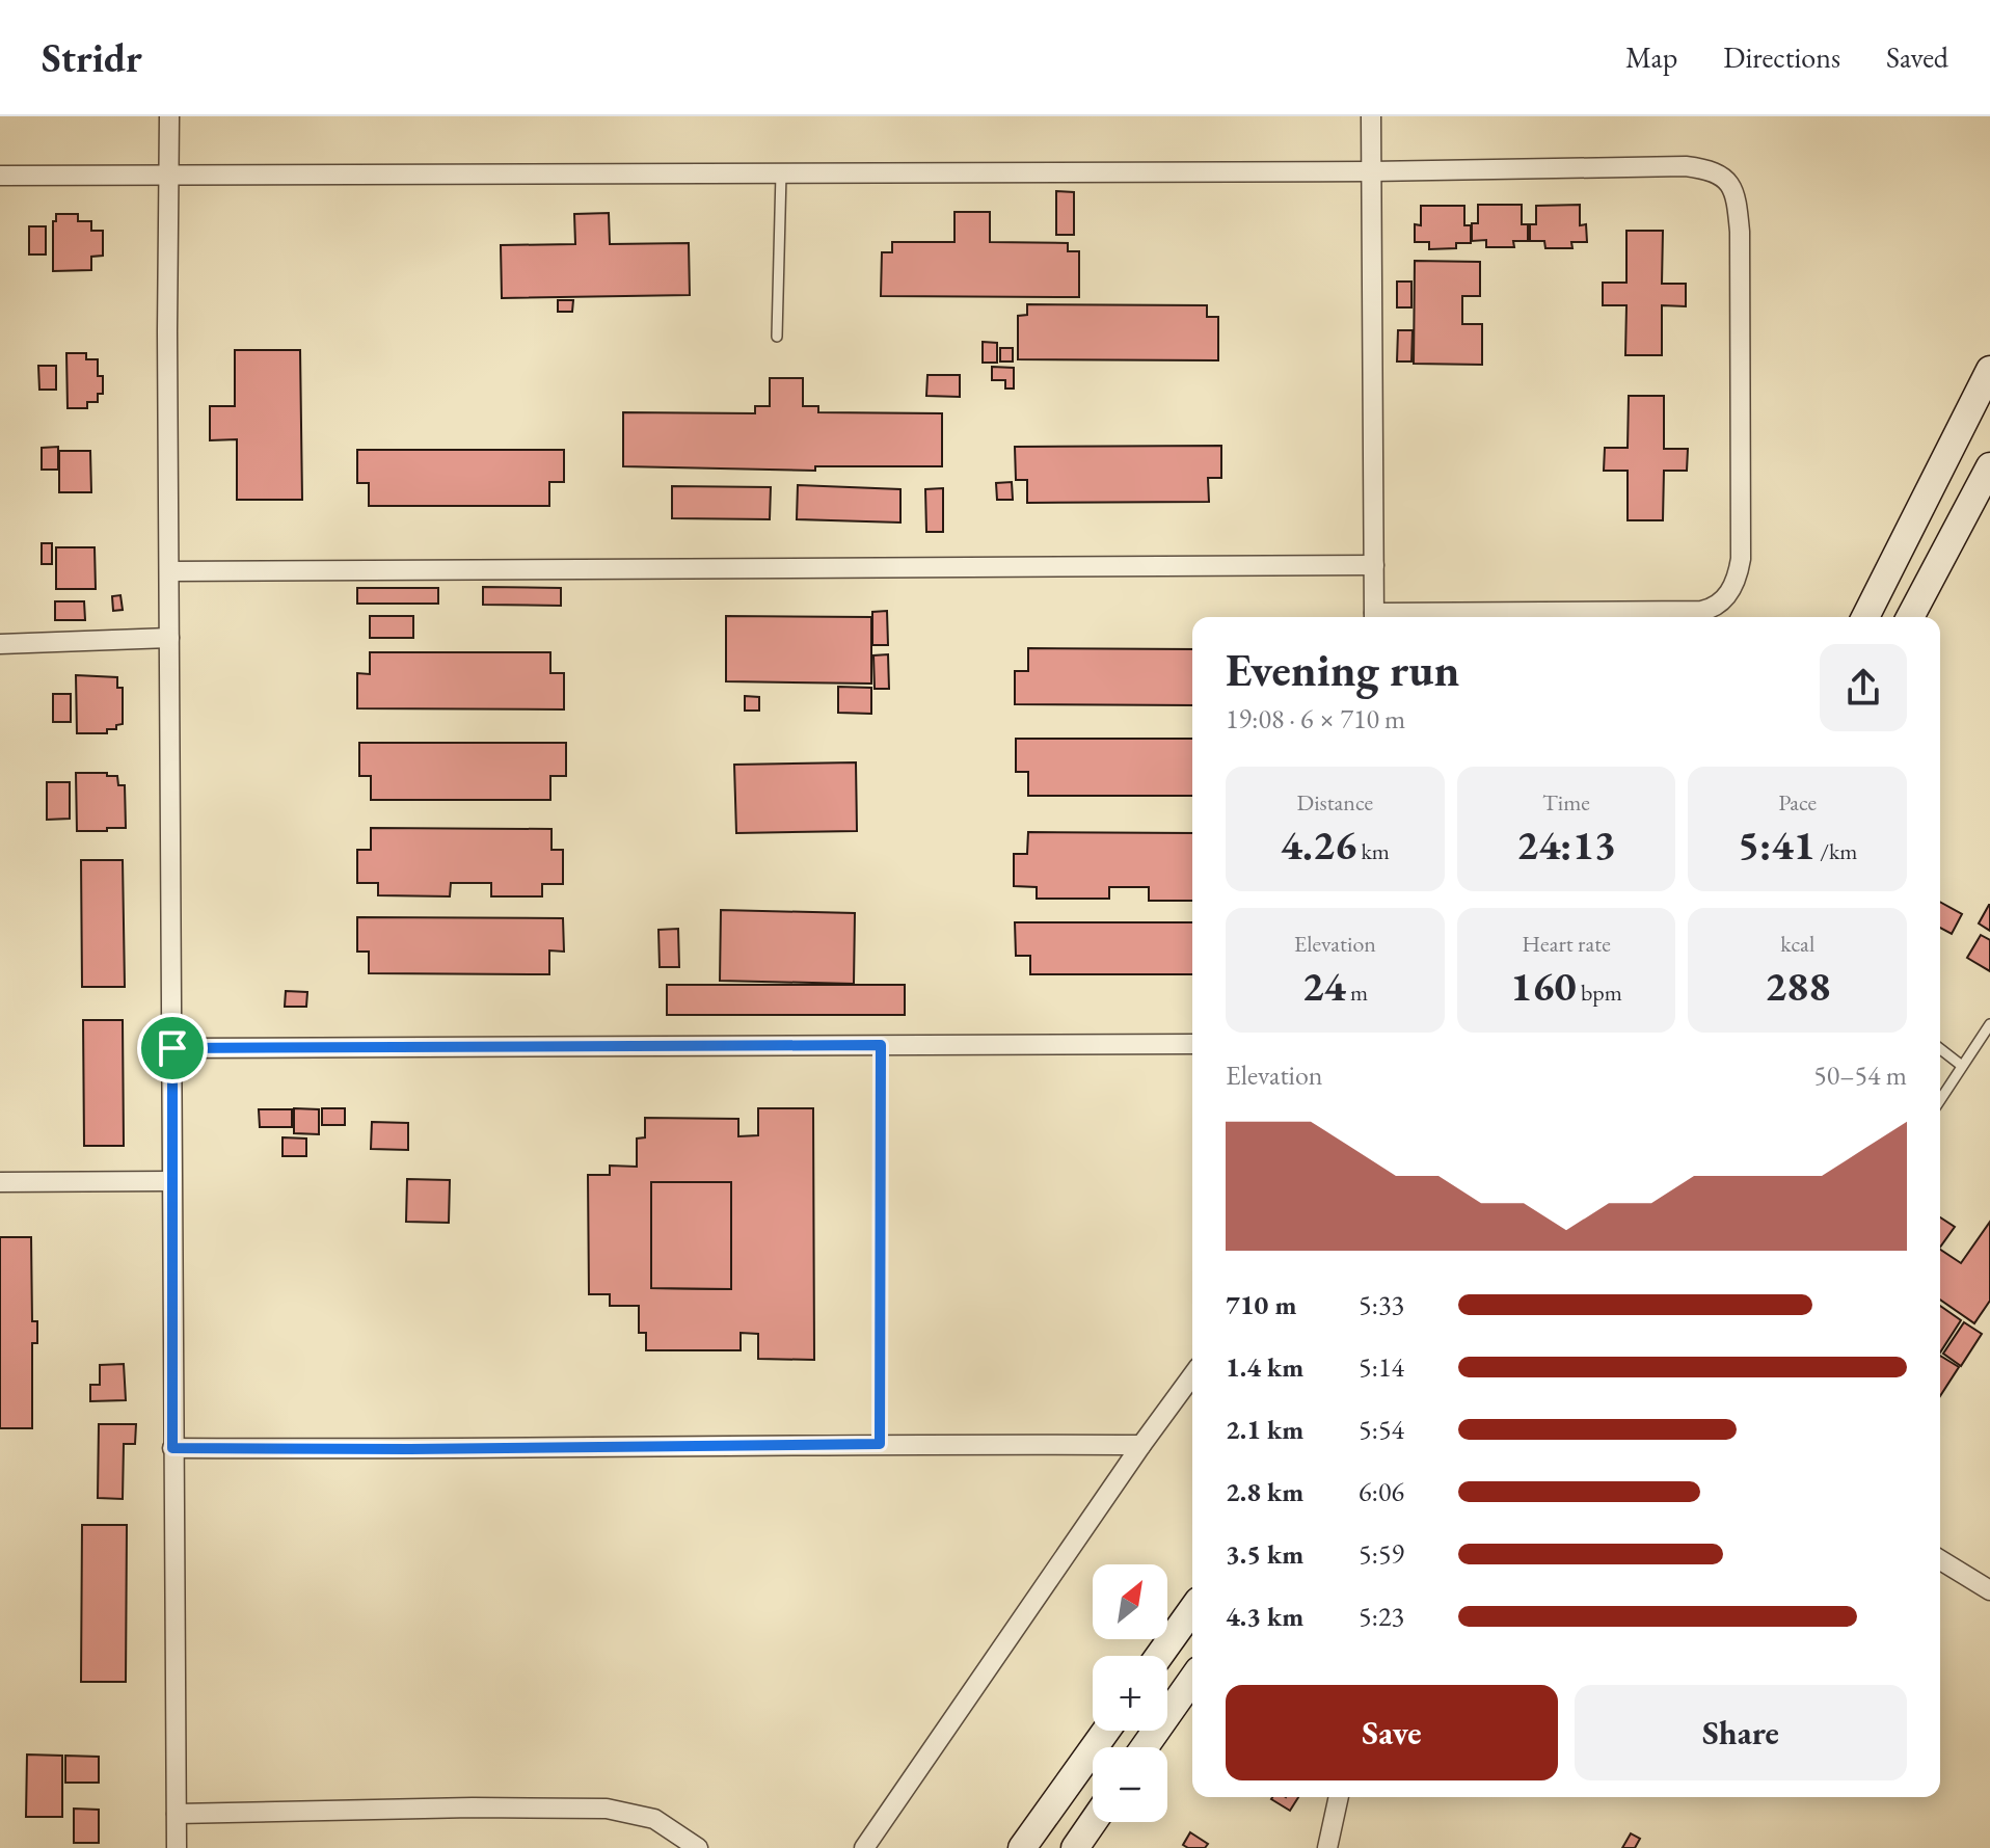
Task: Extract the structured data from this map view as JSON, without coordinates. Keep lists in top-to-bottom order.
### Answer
{
  "north": "top right",
  "page": {
    "header": "Stridr",
    "nav": ["Map", "Directions", "Saved"],
    "heading": ["Evening run", "19:08 · 6 × 710 m"],
    "stats": [
      ["Distance", "4.26 km"],
      ["Time", "24:13"],
      ["Pace", "5:41 /km"],
      ["Elevation", "24 m"],
      ["Heart rate", "160 bpm"],
      ["kcal", "288"]
    ],
    "chart": ["Elevation", "50–54 m"],
    "list": [
      {
        "name": "710 m",
        "note": "5:33"
      },
      {
        "name": "1.4 km",
        "note": "5:14"
      },
      {
        "name": "2.1 km",
        "note": "5:54"
      },
      {
        "name": "2.8 km",
        "note": "6:06"
      },
      {
        "name": "3.5 km",
        "note": "5:59"
      },
      {
        "name": "4.3 km",
        "note": "5:23"
      }
    ],
    "map_buttons": ["+", "−"],
    "buttons": ["Save", "Share"]
  }
}
